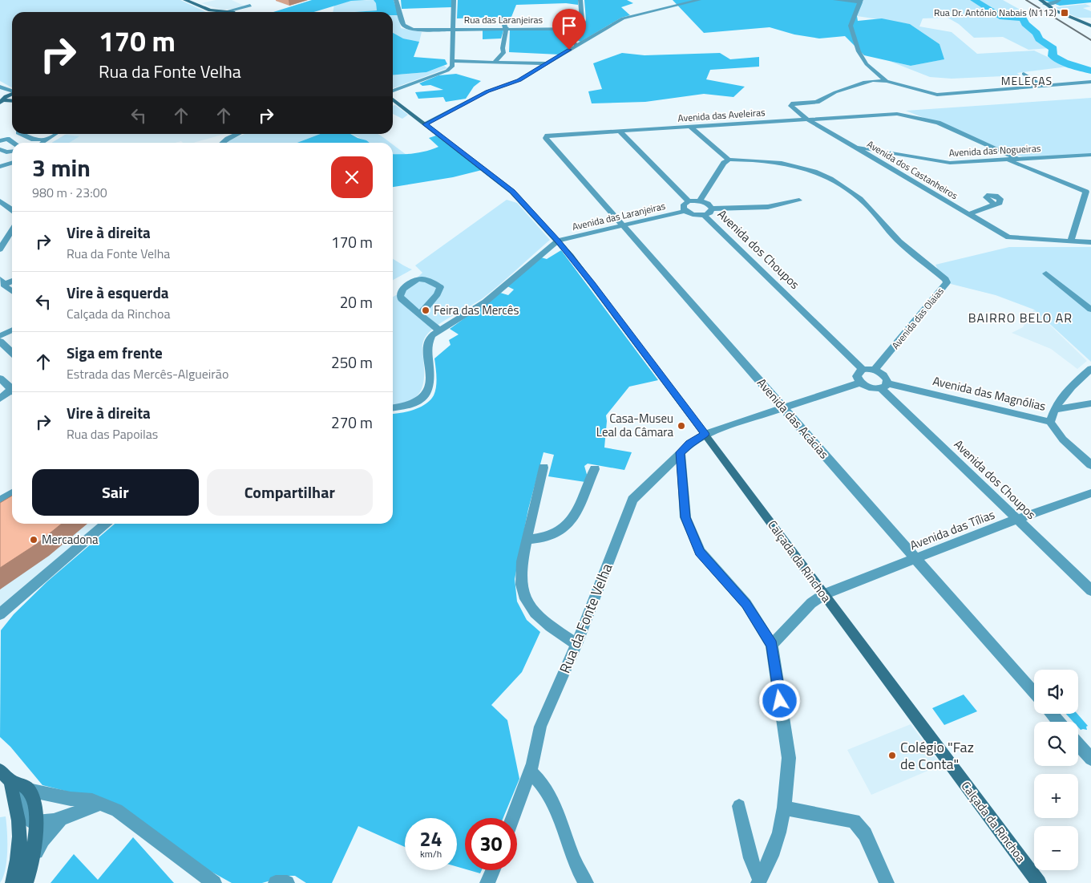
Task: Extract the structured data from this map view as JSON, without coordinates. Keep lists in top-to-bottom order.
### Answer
{
  "streets": {
    "street": [
      "Rua das Laranjeiras",
      "Avenida das Aveleiras",
      "Avenida das Nogueiras",
      "Avenida dos Castanheiros",
      "Avenida das Laranjeiras",
      "Avenida dos Choupos",
      "Avenida das Olaias",
      "Avenida das Magnólias",
      "Avenida das Acácias",
      "Avenida das Tílias",
      "Calçada da Rinchoa",
      "Rua da Fonte Velha"
    ]
  },
  "crossings": [
    ["Avenida das Aveleiras", "Avenida das Nogueiras"],
    ["Avenida das Aveleiras", "Avenida dos Castanheiros"],
    ["Avenida das Aveleiras", "Avenida das Acácias"],
    ["Avenida das Nogueiras", "Avenida dos Castanheiros"],
    ["Avenida das Laranjeiras", "Avenida das Acácias"],
    ["Avenida das Laranjeiras", "Calçada da Rinchoa"],
    ["Avenida dos Choupos", "Avenida das Olaias"],
    ["Avenida dos Choupos", "Avenida das Magnólias"],
    ["Avenida dos Choupos", "Avenida das Tílias"],
    ["Avenida das Acácias", "Avenida das Tílias"],
    ["Avenida das Tílias", "Calçada da Rinchoa"],
    ["Calçada da Rinchoa", "Rua da Fonte Velha"]
  ],
  "districts": ["MELEÇAS", "BAIRRO BELO AR"],
  "places": {
    "transit": ["Rua Dr. António Nabais (N112)"],
    "other": [
      "Feira das Mercês",
      "Casa-Museu Leal da Câmara",
      "Mercadona",
      "Colégio \"Faz de Conta\""
    ]
  },
  "page": {
    "turn": ["170 m", "Rua da Fonte Velha"],
    "heading": ["3 min", "980 m · 23:00"],
    "list": [
      {
        "name": "Vire à direita",
        "note": "Rua da Fonte Velha",
        "value": "170 m"
      },
      {
        "name": "Vire à esquerda",
        "note": "Calçada da Rinchoa",
        "value": "20 m"
      },
      {
        "name": "Siga em frente",
        "note": "Estrada das Mercês-Algueirão",
        "value": "250 m"
      },
      {
        "name": "Vire à direita",
        "note": "Rua das Papoilas",
        "value": "270 m"
      }
    ],
    "buttons": ["Sair", "Compartilhar"],
    "map_buttons": ["+", "−"],
    "speed": "24 km/h",
    "limit": "30"
  }
}
